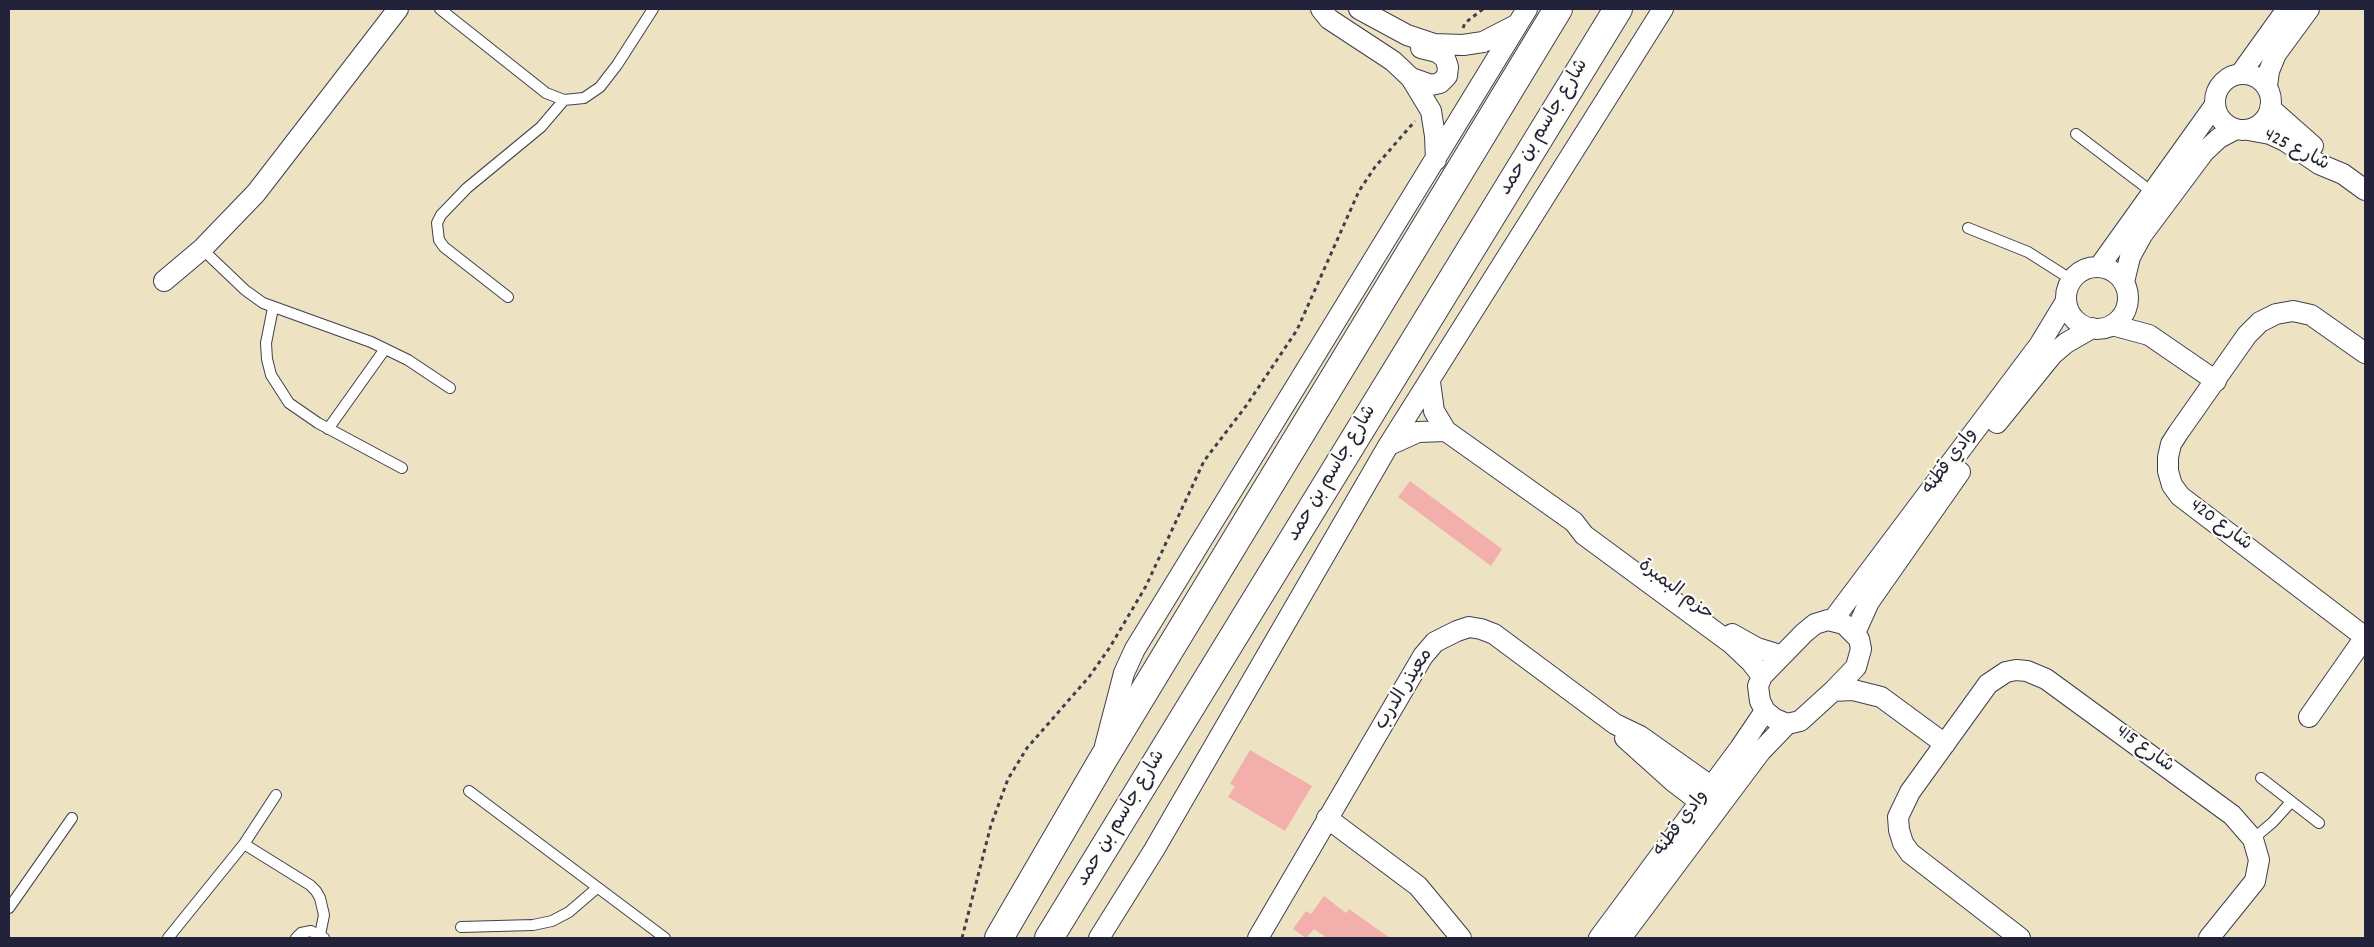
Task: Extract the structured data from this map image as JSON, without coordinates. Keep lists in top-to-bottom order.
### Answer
{
  "streets": {
    "main road": ["شارع جاسم بن حمد"],
    "street": [
      "شارع 425",
      "وادي قطنه",
      "شارع 420",
      "حزم البمبرة",
      "معيذر الدرب",
      "شارع 415"
    ]
  },
  "crossings": [
    ["شارع جاسم بن حمد", "حزم البمبرة"],
    ["وادي قطنه", "معيذر الدرب"]
  ]
}
